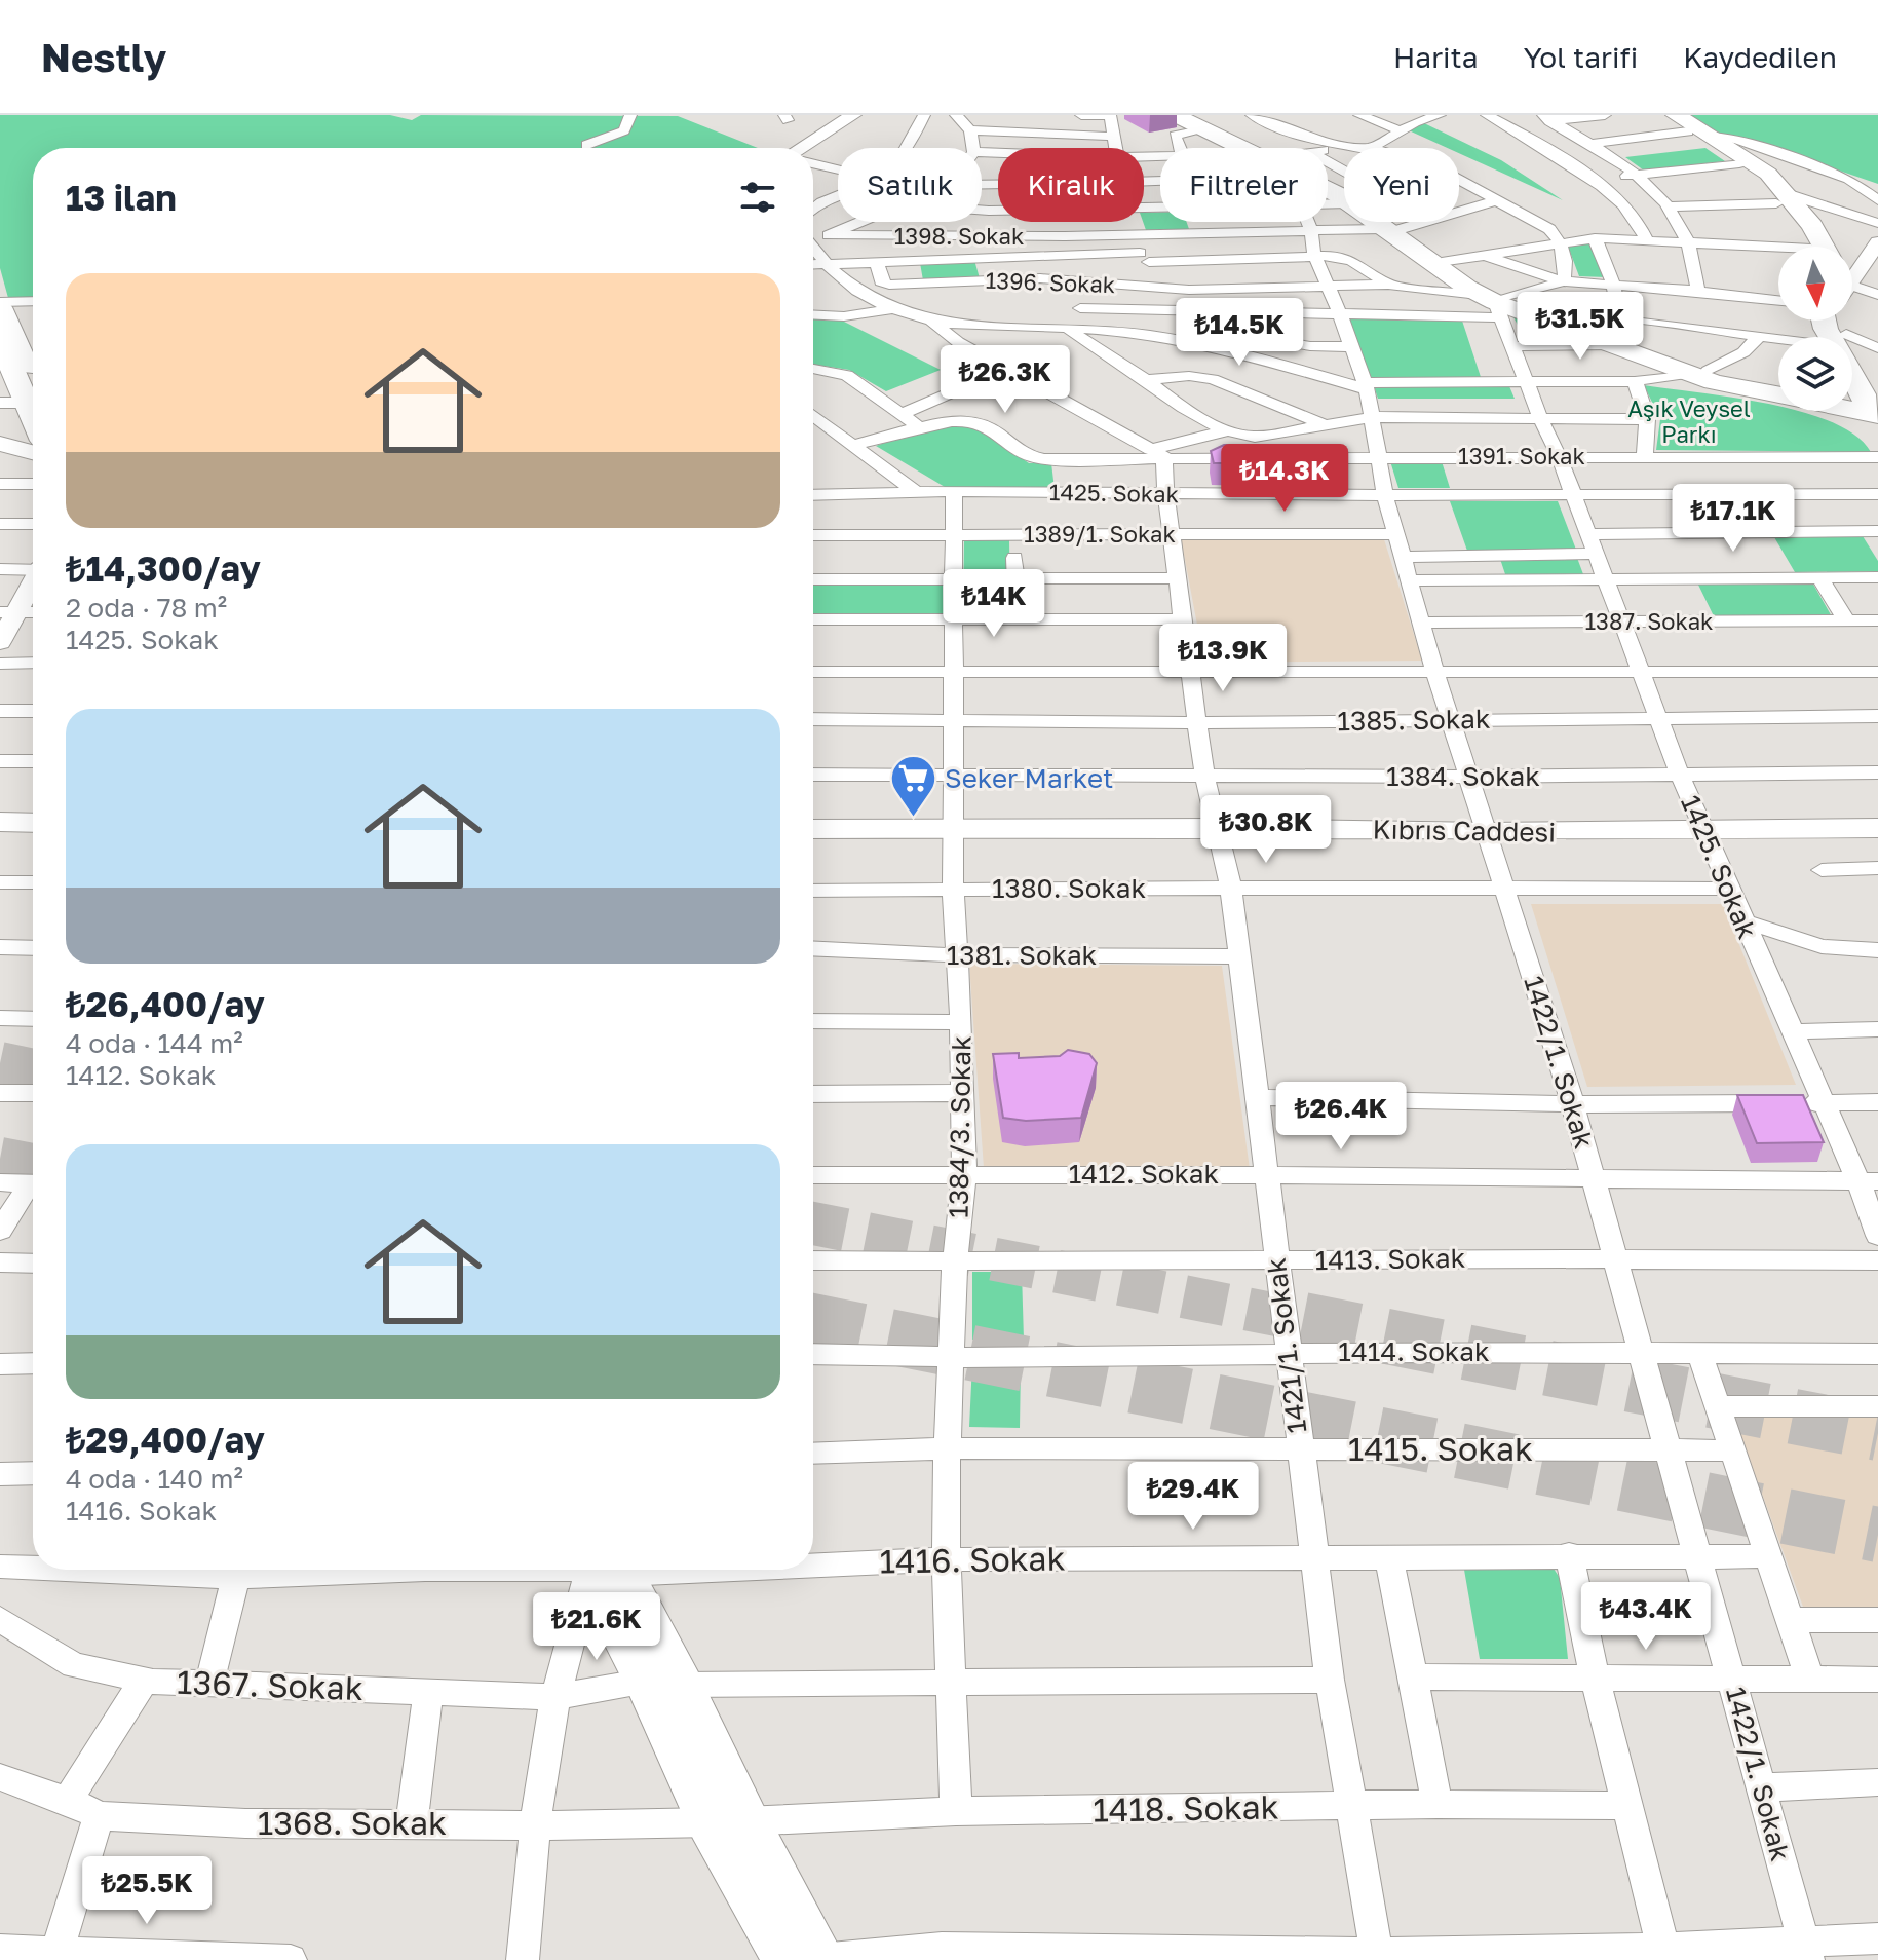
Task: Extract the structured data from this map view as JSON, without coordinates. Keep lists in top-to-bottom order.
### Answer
{
  "streets": {
    "main road": ["Kıbrıs Caddesi"],
    "street": [
      "1398. Sokak",
      "1396. Sokak",
      "1391. Sokak",
      "1425. Sokak",
      "1389/1. Sokak",
      "1387. Sokak",
      "1385. Sokak",
      "1384. Sokak",
      "1380. Sokak",
      "1381. Sokak",
      "1422/1. Sokak",
      "1384/3. Sokak",
      "1412. Sokak",
      "1413. Sokak",
      "1421/1. Sokak",
      "1414. Sokak",
      "1415. Sokak",
      "1416. Sokak",
      "1367. Sokak",
      "1418. Sokak",
      "1368. Sokak"
    ]
  },
  "crossings": [
    ["1398. Sokak", "1422/1. Sokak"],
    ["1396. Sokak", "1425. Sokak"],
    ["1396. Sokak", "1422/1. Sokak"],
    ["1391. Sokak", "1425. Sokak"],
    ["1391. Sokak", "1422/1. Sokak"],
    ["1391. Sokak", "1421/1. Sokak"],
    ["1425. Sokak", "1389/1. Sokak"],
    ["1425. Sokak", "1387. Sokak"],
    ["1425. Sokak", "1385. Sokak"],
    ["1425. Sokak", "1384. Sokak"],
    ["1425. Sokak", "Kıbrıs Caddesi"],
    ["1425. Sokak", "1380. Sokak"],
    ["1425. Sokak", "1422/1. Sokak"],
    ["1425. Sokak", "1384/3. Sokak"],
    ["1425. Sokak", "1412. Sokak"],
    ["1425. Sokak", "1421/1. Sokak"],
    ["1389/1. Sokak", "1422/1. Sokak"],
    ["1389/1. Sokak", "1384/3. Sokak"],
    ["1389/1. Sokak", "1421/1. Sokak"],
    ["1387. Sokak", "1422/1. Sokak"],
    ["1385. Sokak", "1422/1. Sokak"],
    ["1385. Sokak", "1384/3. Sokak"],
    ["1385. Sokak", "1421/1. Sokak"],
    ["1384. Sokak", "1422/1. Sokak"],
    ["1384. Sokak", "1384/3. Sokak"],
    ["1384. Sokak", "1421/1. Sokak"],
    ["Kıbrıs Caddesi", "1422/1. Sokak"],
    ["Kıbrıs Caddesi", "1384/3. Sokak"],
    ["Kıbrıs Caddesi", "1421/1. Sokak"],
    ["1380. Sokak", "1422/1. Sokak"],
    ["1380. Sokak", "1384/3. Sokak"],
    ["1380. Sokak", "1421/1. Sokak"],
    ["1381. Sokak", "1384/3. Sokak"],
    ["1381. Sokak", "1421/1. Sokak"],
    ["1422/1. Sokak", "1412. Sokak"],
    ["1422/1. Sokak", "1413. Sokak"],
    ["1422/1. Sokak", "1414. Sokak"],
    ["1422/1. Sokak", "1415. Sokak"],
    ["1422/1. Sokak", "1416. Sokak"],
    ["1384/3. Sokak", "1412. Sokak"],
    ["1384/3. Sokak", "1413. Sokak"],
    ["1384/3. Sokak", "1414. Sokak"],
    ["1384/3. Sokak", "1415. Sokak"],
    ["1384/3. Sokak", "1416. Sokak"],
    ["1384/3. Sokak", "1367. Sokak"],
    ["1384/3. Sokak", "1418. Sokak"],
    ["1412. Sokak", "1421/1. Sokak"],
    ["1413. Sokak", "1421/1. Sokak"],
    ["1421/1. Sokak", "1414. Sokak"],
    ["1421/1. Sokak", "1415. Sokak"],
    ["1421/1. Sokak", "1416. Sokak"],
    ["1421/1. Sokak", "1367. Sokak"],
    ["1421/1. Sokak", "1418. Sokak"],
    ["1418. Sokak", "1368. Sokak"]
  ],
  "parks": ["Aşık Veysel Parkı"],
  "places": {
    "supermarket": ["Seker Market"]
  },
  "north": "bottom",
  "page": {
    "header": "Nestly",
    "nav": ["Harita", "Yol tarifi", "Kaydedilen"],
    "chip": [
      "Satılık",
      "Kiralık",
      "Filtreler",
      "Yeni"
    ],
    "heading": "13 ilan",
    "list": [
      {
        "name": "₺14,300/ay",
        "note": "2 oda · 78 m² · 1425. Sokak"
      },
      {
        "name": "₺26,400/ay",
        "note": "4 oda · 144 m² · 1412. Sokak"
      },
      {
        "name": "₺29,400/ay",
        "note": "4 oda · 140 m² · 1416. Sokak"
      }
    ],
    "price": [
      "₺31.5K",
      "₺14.5K",
      "₺26.3K",
      "₺14.3K",
      "₺17.1K",
      "₺14K",
      "₺13.9K",
      "₺30.8K",
      "₺26.4K",
      "₺29.4K",
      "₺43.4K",
      "₺21.6K",
      "₺25.5K"
    ]
  }
}
